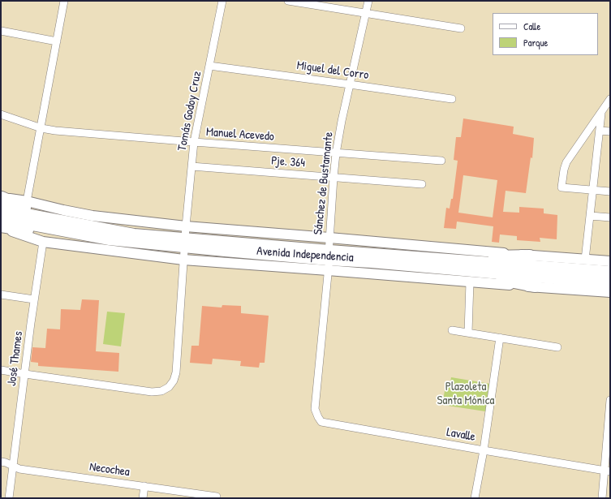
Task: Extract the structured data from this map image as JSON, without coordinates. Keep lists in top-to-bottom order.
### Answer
{
  "streets": {
    "highway": ["Avenida Independencia"],
    "street": [
      "Miguel del Corro",
      "Tomás Godoy Cruz",
      "Manuel Acevedo",
      "Pje. 364",
      "Sánchez de Bustamante",
      "José Thames",
      "Lavalle",
      "Necochea"
    ]
  },
  "crossings": [
    ["Miguel del Corro", "Tomás Godoy Cruz"],
    ["Miguel del Corro", "Sánchez de Bustamante"],
    ["Tomás Godoy Cruz", "Manuel Acevedo"],
    ["Tomás Godoy Cruz", "Pje. 364"],
    ["Tomás Godoy Cruz", "Avenida Independencia"],
    ["Tomás Godoy Cruz", "José Thames"],
    ["Manuel Acevedo", "Sánchez de Bustamante"],
    ["Pje. 364", "Sánchez de Bustamante"],
    ["Sánchez de Bustamante", "Avenida Independencia"],
    ["Sánchez de Bustamante", "Lavalle"],
    ["Avenida Independencia", "José Thames"],
    ["José Thames", "Necochea"]
  ],
  "parks": ["Plazoleta Santa Mónica"],
  "legend": ["Calle", "Parque"]
}
